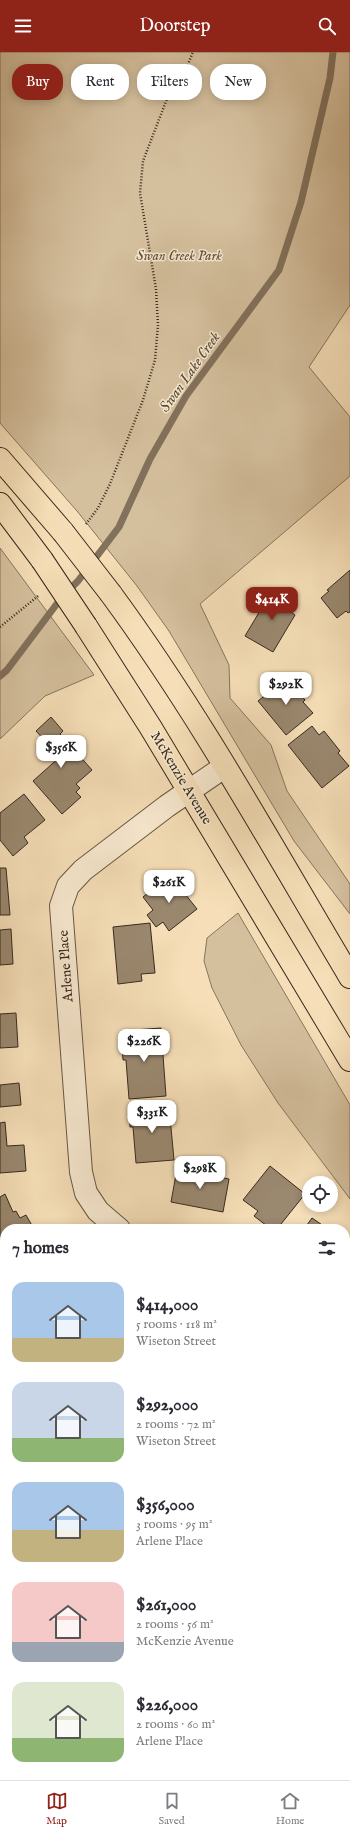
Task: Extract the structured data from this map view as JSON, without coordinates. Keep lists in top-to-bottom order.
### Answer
{
  "streets": {
    "main road": ["McKenzie Avenue"],
    "street": ["Arlene Place"]
  },
  "crossings": [
    ["McKenzie Avenue", "Arlene Place"]
  ],
  "water": ["Swan Lake Creek"],
  "parks": ["Swan Creek Park"],
  "page": {
    "header": "Doorstep",
    "chip": [
      "Buy",
      "Rent",
      "Filters",
      "New"
    ],
    "price": [
      "$414K",
      "$292K",
      "$356K",
      "$261K",
      "$226K",
      "$331K",
      "$298K"
    ],
    "heading": "7 homes",
    "list": [
      {
        "name": "$414,000",
        "note": "5 rooms · 118 m² · Wiseton Street"
      },
      {
        "name": "$292,000",
        "note": "2 rooms · 72 m² · Wiseton Street"
      },
      {
        "name": "$356,000",
        "note": "3 rooms · 95 m² · Arlene Place"
      },
      {
        "name": "$261,000",
        "note": "2 rooms · 56 m² · McKenzie Avenue"
      },
      {
        "name": "$226,000",
        "note": "2 rooms · 60 m² · Arlene Place"
      }
    ],
    "tabs": ["Map", "Saved", "Home"]
  }
}
